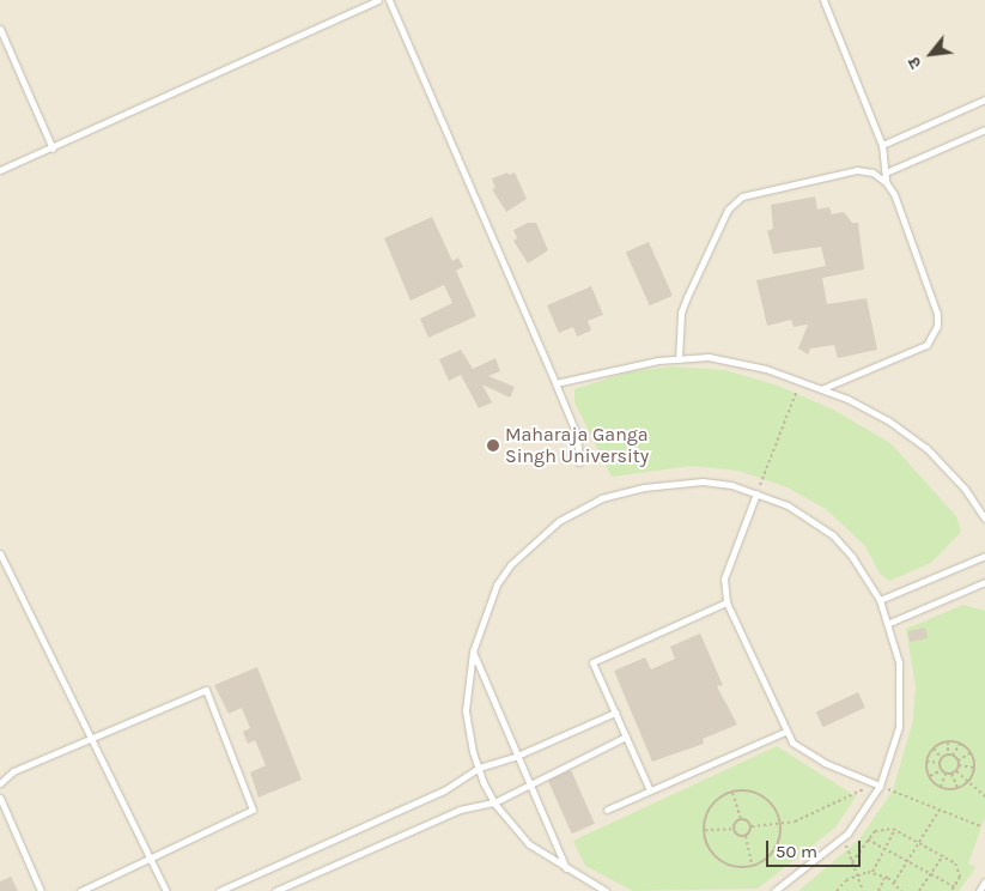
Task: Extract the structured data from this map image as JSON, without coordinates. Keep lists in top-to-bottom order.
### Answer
{
  "places": ["Maharaja Ganga Singh University"],
  "scale_bar": "50 m",
  "north": "bottom left"
}
